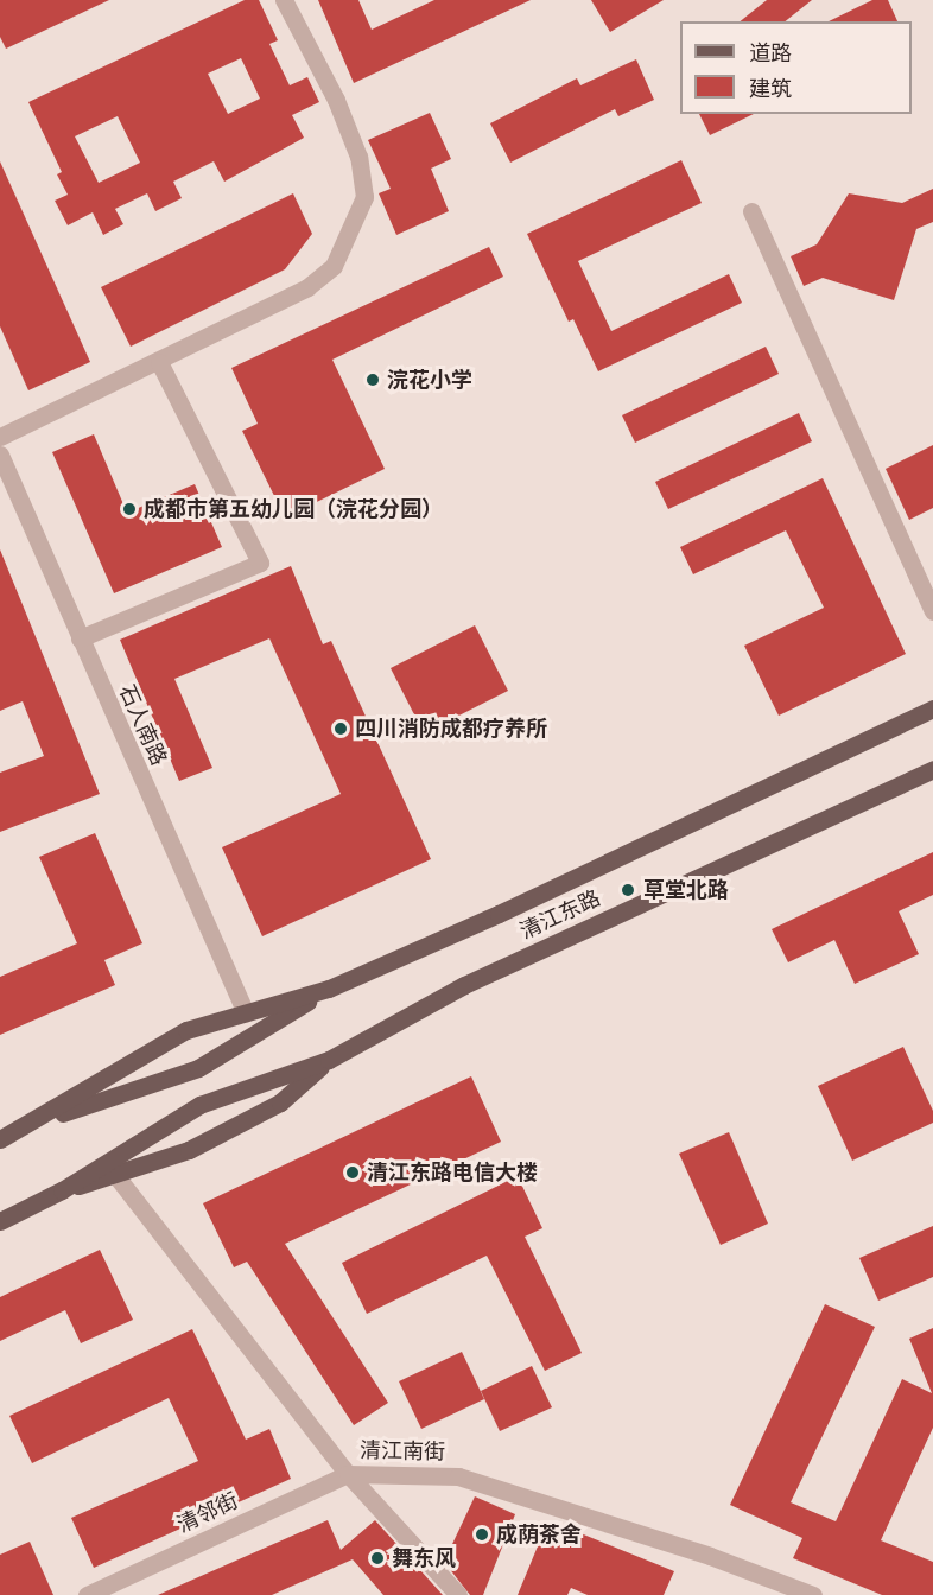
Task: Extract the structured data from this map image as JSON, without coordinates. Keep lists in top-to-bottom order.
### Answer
{
  "streets": {
    "main road": ["清江东路"],
    "street": ["石人南路", "清江南街", "清邻街"]
  },
  "crossings": [
    ["石人南路", "清江东路"],
    ["清江东路", "清江南街"],
    ["清江南街", "清邻街"]
  ],
  "places": [
    "浣花小学",
    "成都市第五幼儿园（浣花分园）",
    "四川消防成都疗养所",
    "草堂北路",
    "清江东路电信大楼",
    "成荫茶舍",
    "舞东风"
  ],
  "legend": ["道路", "建筑"]
}
